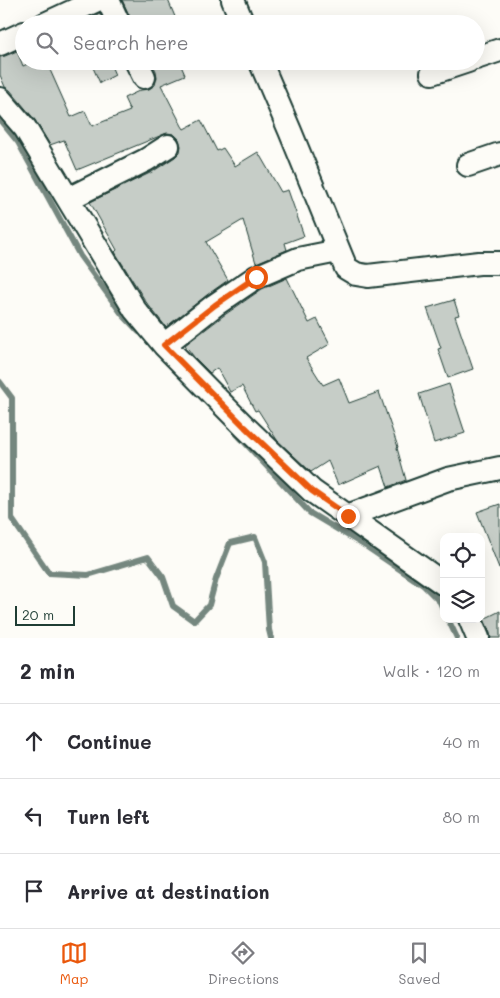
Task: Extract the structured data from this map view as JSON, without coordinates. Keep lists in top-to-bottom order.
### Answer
{
  "scale_bar": "20 m",
  "page": {
    "search": "Search here",
    "scale": "20 m",
    "heading": ["2 min", "Walk · 120 m"],
    "list": [
      ["Continue", "40 m"],
      ["Turn left", "80 m"],
      "Arrive at destination"
    ],
    "nav": ["Map", "Directions", "Saved"]
  }
}
